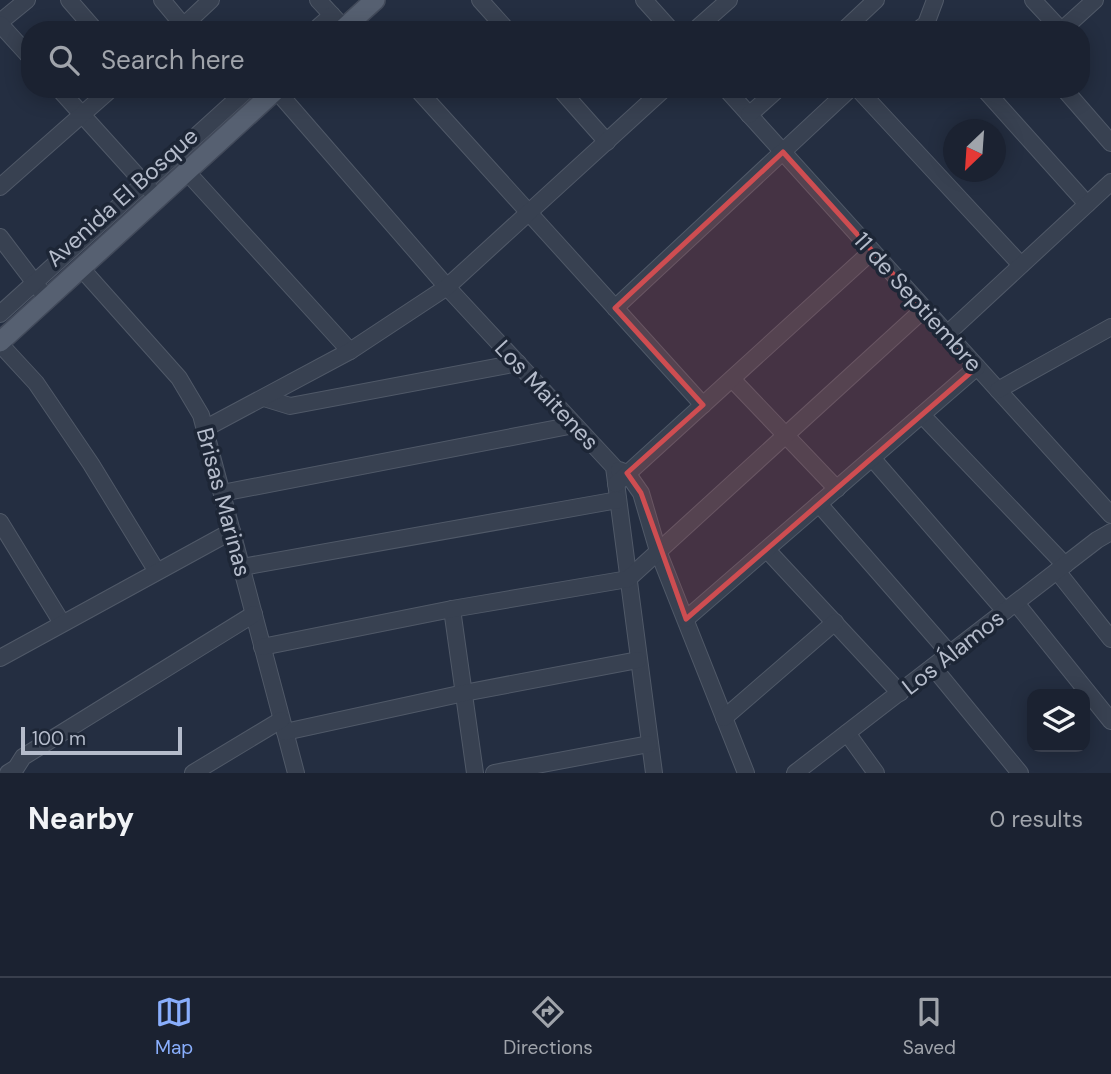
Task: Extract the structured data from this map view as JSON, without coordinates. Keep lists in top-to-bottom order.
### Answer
{
  "streets": {
    "main road": ["Avenida El Bosque"],
    "street": [
      "11 de Septiembre",
      "Los Maitenes",
      "Brisas Marinas",
      "Los Álamos"
    ]
  },
  "crossings": [
    ["Avenida El Bosque", "Brisas Marinas"]
  ],
  "scale_bar": "100 m",
  "north": "bottom left",
  "page": {
    "search": "Search here",
    "scale": "100 m",
    "heading": ["Nearby", "0 results"],
    "nav": ["Map", "Directions", "Saved"]
  }
}
